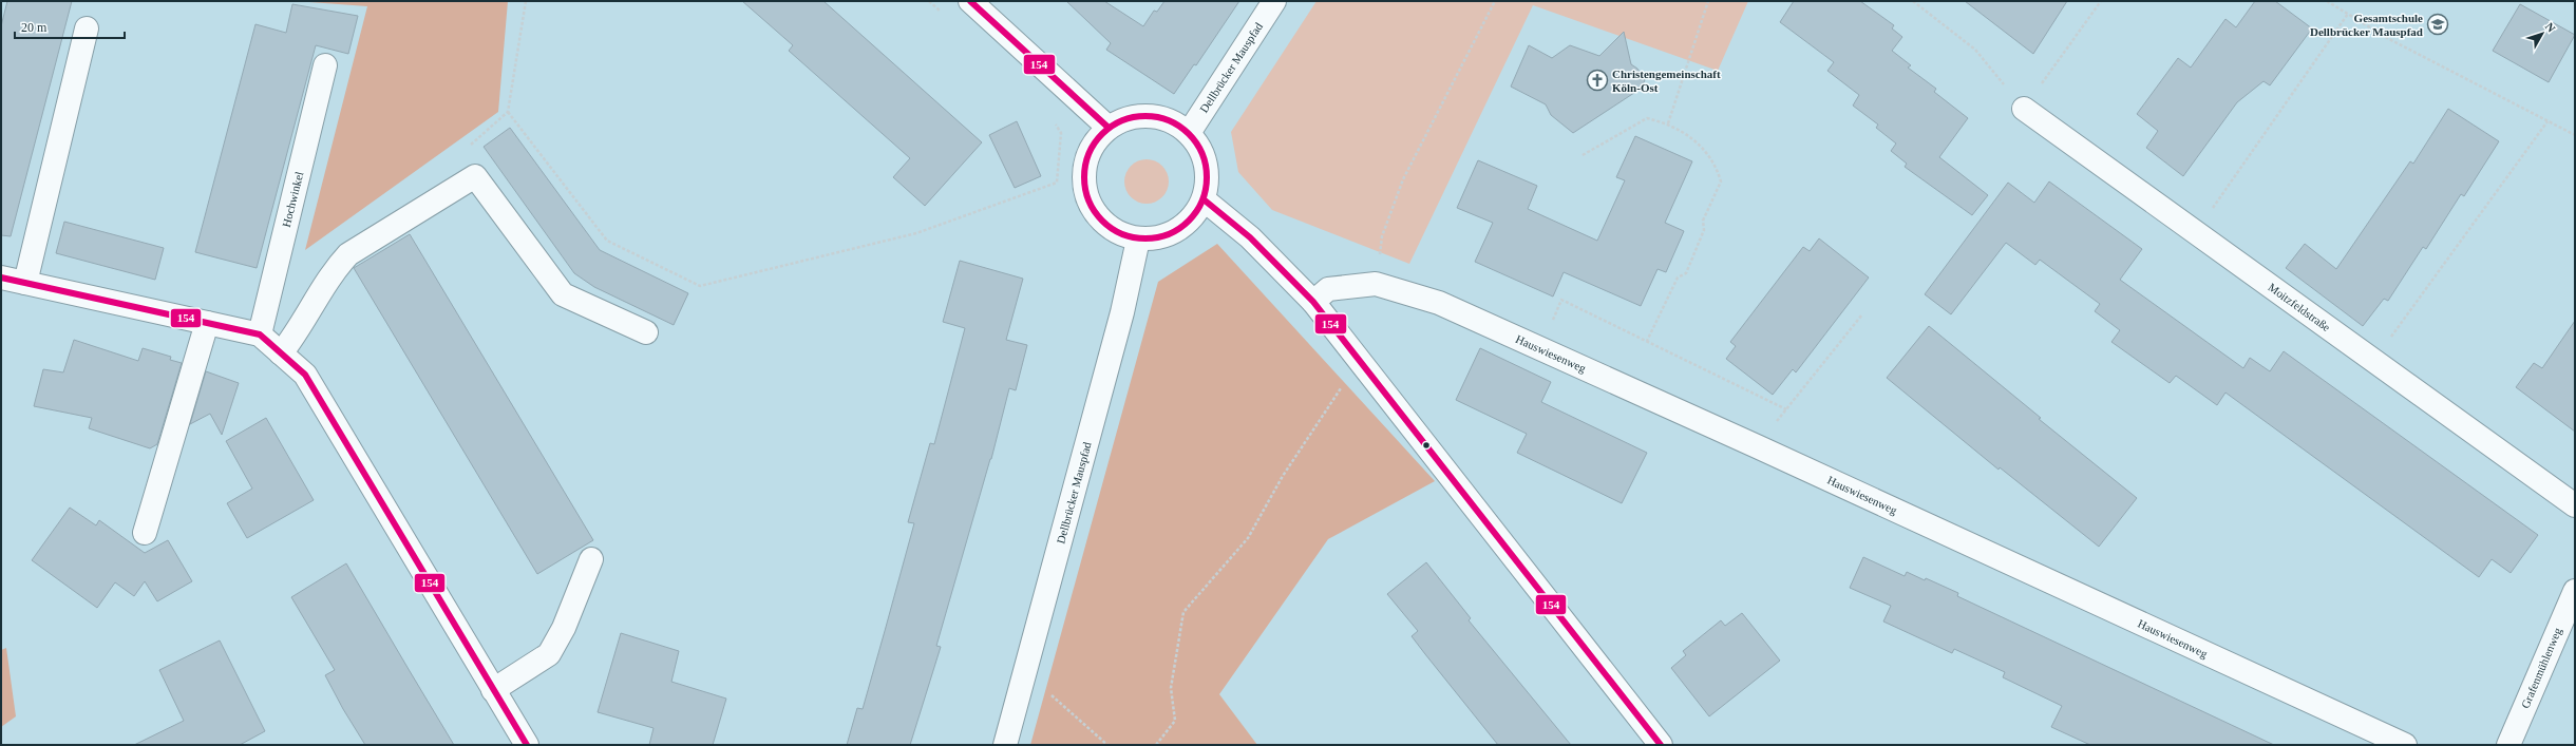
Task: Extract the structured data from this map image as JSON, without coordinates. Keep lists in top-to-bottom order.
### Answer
{
  "streets": {
    "street": [
      "Dellbrücker Mauspfad",
      "Hochwinkel",
      "Moitzfeldstraße",
      "Hauswiesenweg",
      "Grafenmühlenweg"
    ]
  },
  "places": {
    "school or university": ["Gesamtschule Dellbrücker Mauspfad"],
    "church": ["Christengemeinschaft Köln-Ost"]
  },
  "lines": ["transit line 154"],
  "scale_bar": "20 m",
  "north": "top right"
}
